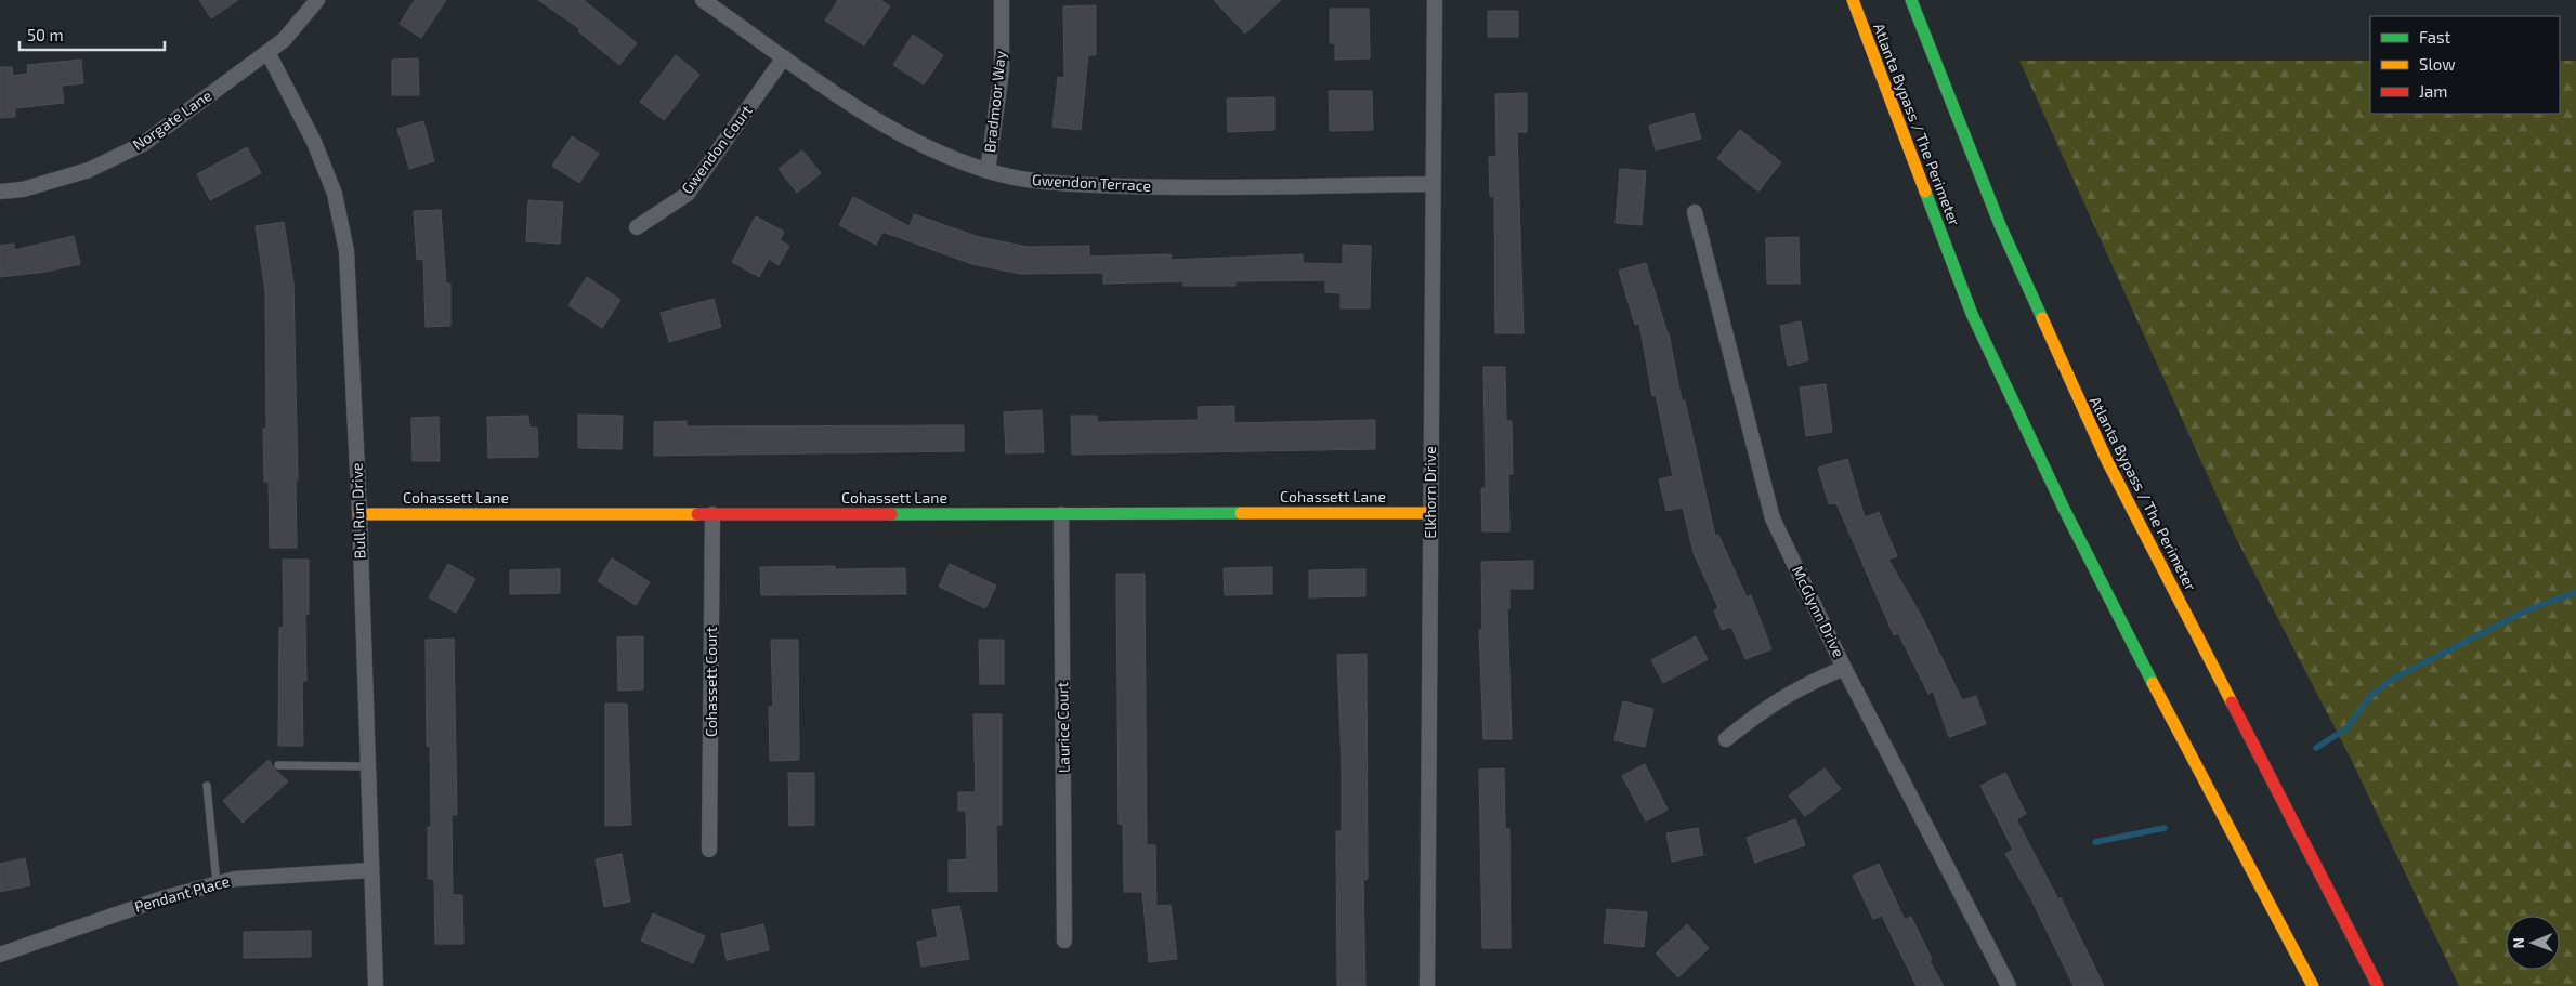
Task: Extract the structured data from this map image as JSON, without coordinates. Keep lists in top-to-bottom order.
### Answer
{
  "streets": {
    "main road": ["Atlanta Bypass / The Perimeter", "Cohassett Lane"],
    "street": [
      "Bradmoor Way",
      "Norgate Lane",
      "Gwendon Court",
      "Gwendon Terrace",
      "Elkhorn Drive",
      "Bull Run Drive",
      "McGlynn Drive",
      "Cohassett Court",
      "Laurice Court",
      "Pendant Place"
    ]
  },
  "crossings": [
    ["Bradmoor Way", "Gwendon Terrace"],
    ["Norgate Lane", "Bull Run Drive"],
    ["Gwendon Court", "Gwendon Terrace"],
    ["Gwendon Terrace", "Elkhorn Drive"],
    ["Elkhorn Drive", "Cohassett Lane"],
    ["Cohassett Lane", "Bull Run Drive"],
    ["Cohassett Lane", "Cohassett Court"],
    ["Cohassett Lane", "Laurice Court"],
    ["Bull Run Drive", "Pendant Place"]
  ],
  "legend": ["Fast", "Slow", "Jam"],
  "scale_bar": "50 m",
  "north": "left"
}
